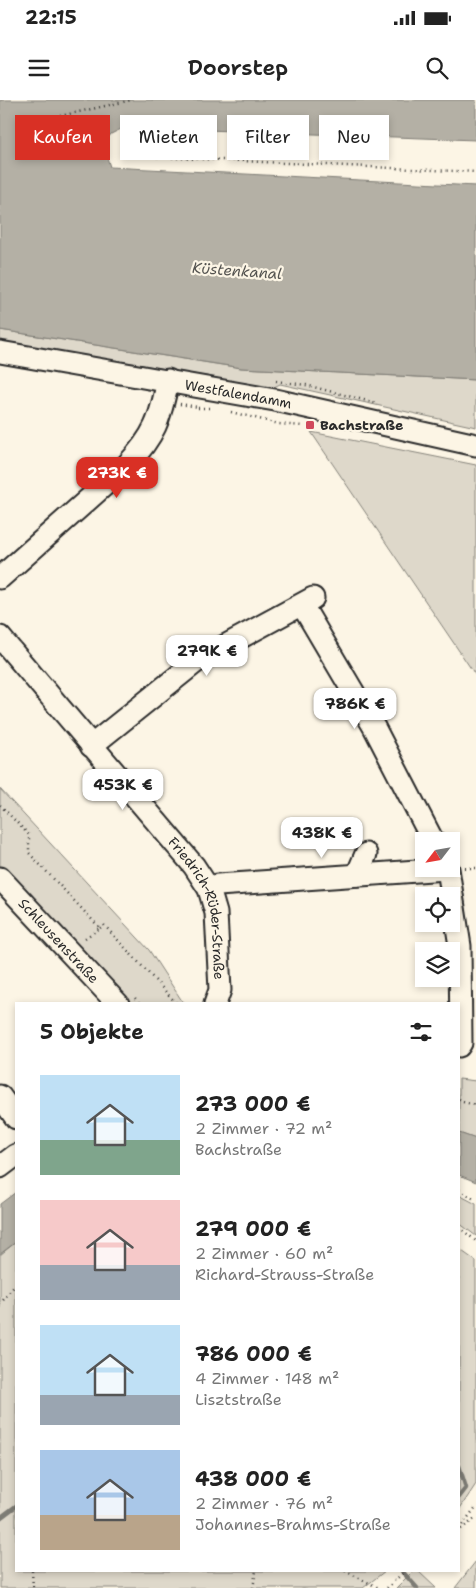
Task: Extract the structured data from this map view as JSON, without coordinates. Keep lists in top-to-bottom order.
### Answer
{
  "streets": {
    "street": ["Westfalendamm", "Friedrich-Rüder-Straße", "Schleusenstraße"]
  },
  "water": ["Küstenkanal"],
  "places": {
    "transit": ["Bachstraße"]
  },
  "north": "bottom left",
  "page": {
    "status": "22:15",
    "header": "Doorstep",
    "chip": [
      "Kaufen",
      "Mieten",
      "Filter",
      "Neu"
    ],
    "price": [
      "273K €",
      "279K €",
      "786K €",
      "453K €",
      "438K €"
    ],
    "heading": "5 Objekte",
    "list": [
      {
        "name": "273 000 €",
        "note": "2 Zimmer · 72 m² · Bachstraße"
      },
      {
        "name": "279 000 €",
        "note": "2 Zimmer · 60 m² · Richard-Strauss-Straße"
      },
      {
        "name": "786 000 €",
        "note": "4 Zimmer · 148 m² · Lisztstraße"
      },
      {
        "name": "438 000 €",
        "note": "2 Zimmer · 76 m² · Johannes-Brahms-Straße"
      }
    ]
  }
}
